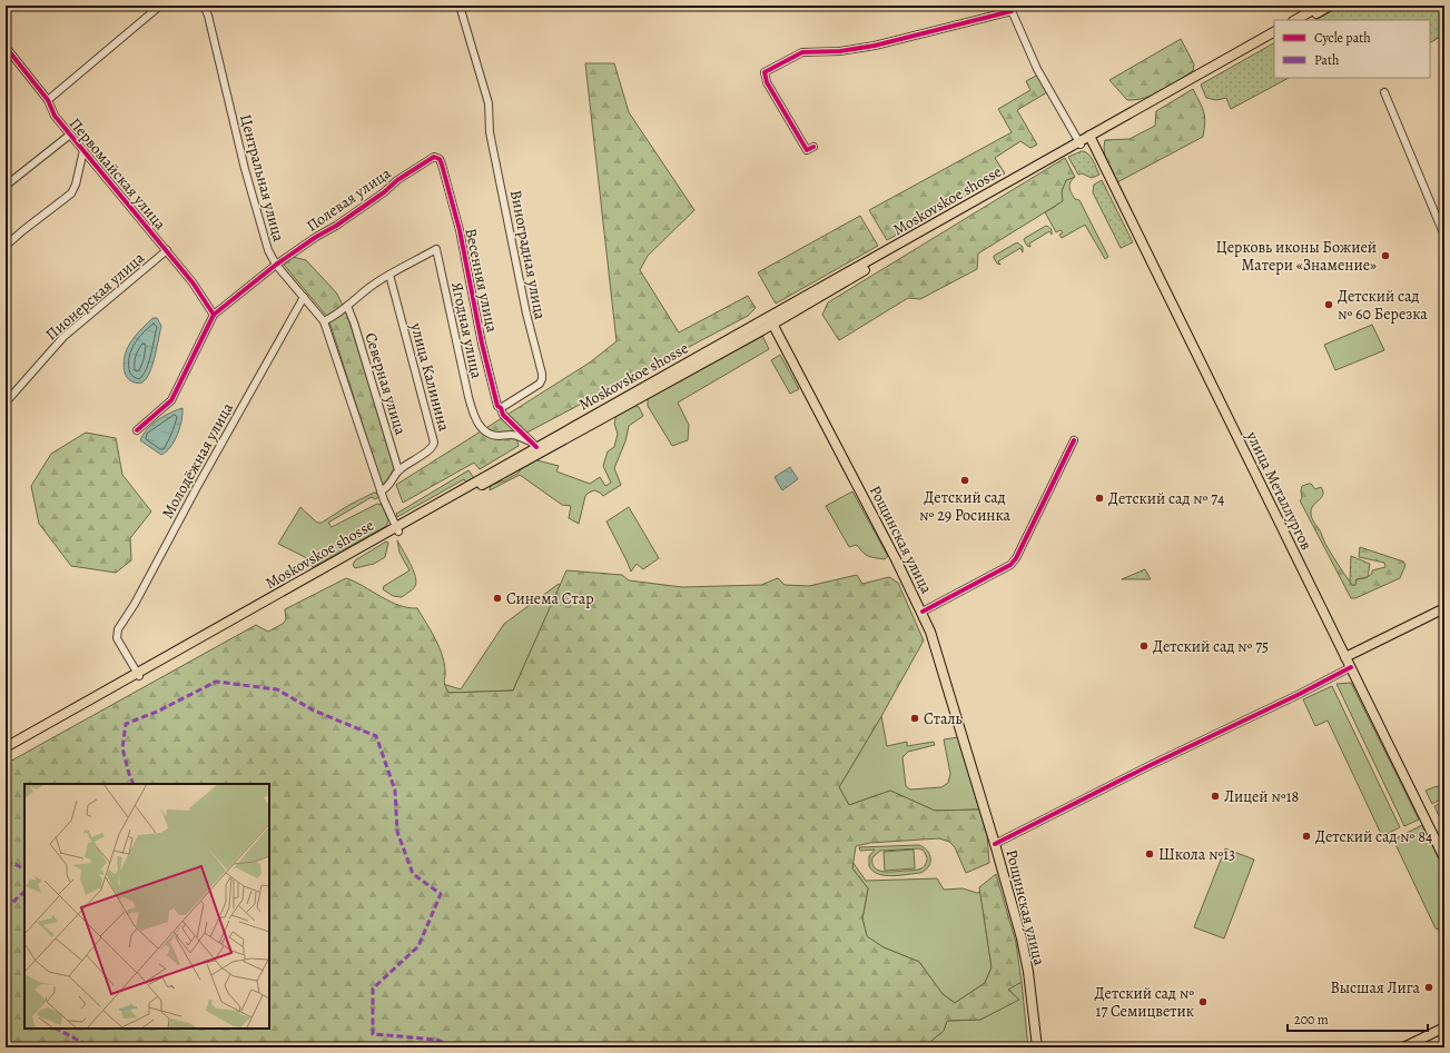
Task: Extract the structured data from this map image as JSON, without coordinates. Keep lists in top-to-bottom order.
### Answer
{
  "streets": {
    "main road": ["Moskovskoe shosse", "улица Металлургов", "Рощинская улица"],
    "street": [
      "Первомайская улица",
      "Центральная улица",
      "Полевая улица",
      "Виноградная улица",
      "Весенняя улица",
      "Пионерская улица",
      "Ягодная улица",
      "улица Калинина",
      "Северная улица",
      "Молодёжная улица"
    ]
  },
  "crossings": [
    ["Первомайская улица", "Полевая улица"],
    ["Первомайская улица", "Пионерская улица"],
    ["Центральная улица", "Полевая улица"],
    ["Центральная улица", "Moskovskoe shosse"],
    ["Центральная улица", "Молодёжная улица"],
    ["Полевая улица", "Весенняя улица"],
    ["Moskovskoe shosse", "Весенняя улица"],
    ["Moskovskoe shosse", "Ягодная улица"],
    ["Moskovskoe shosse", "Молодёжная улица"],
    ["Moskovskoe shosse", "улица Металлургов"],
    ["Moskovskoe shosse", "Рощинская улица"],
    ["Виноградная улица", "Весенняя улица"],
    ["Весенняя улица", "Ягодная улица"],
    ["Ягодная улица", "улица Калинина"],
    ["улица Калинина", "Северная улица"]
  ],
  "places": [
    "Церковь иконы Божией Матери «Знамение»",
    "Детский сад № 60 Березка",
    "Детский сад № 29 Росинка",
    "Детский сад № 74",
    "Синема Стар",
    "Детский сад № 75",
    "Сталь",
    "Лицей №18",
    "Детский сад № 84",
    "Школа №13",
    "Высшая Лига",
    "Детский сад № 17 Семицветик"
  ],
  "legend": ["Cycle path", "Path"],
  "scale_bar": "200 m"
}
